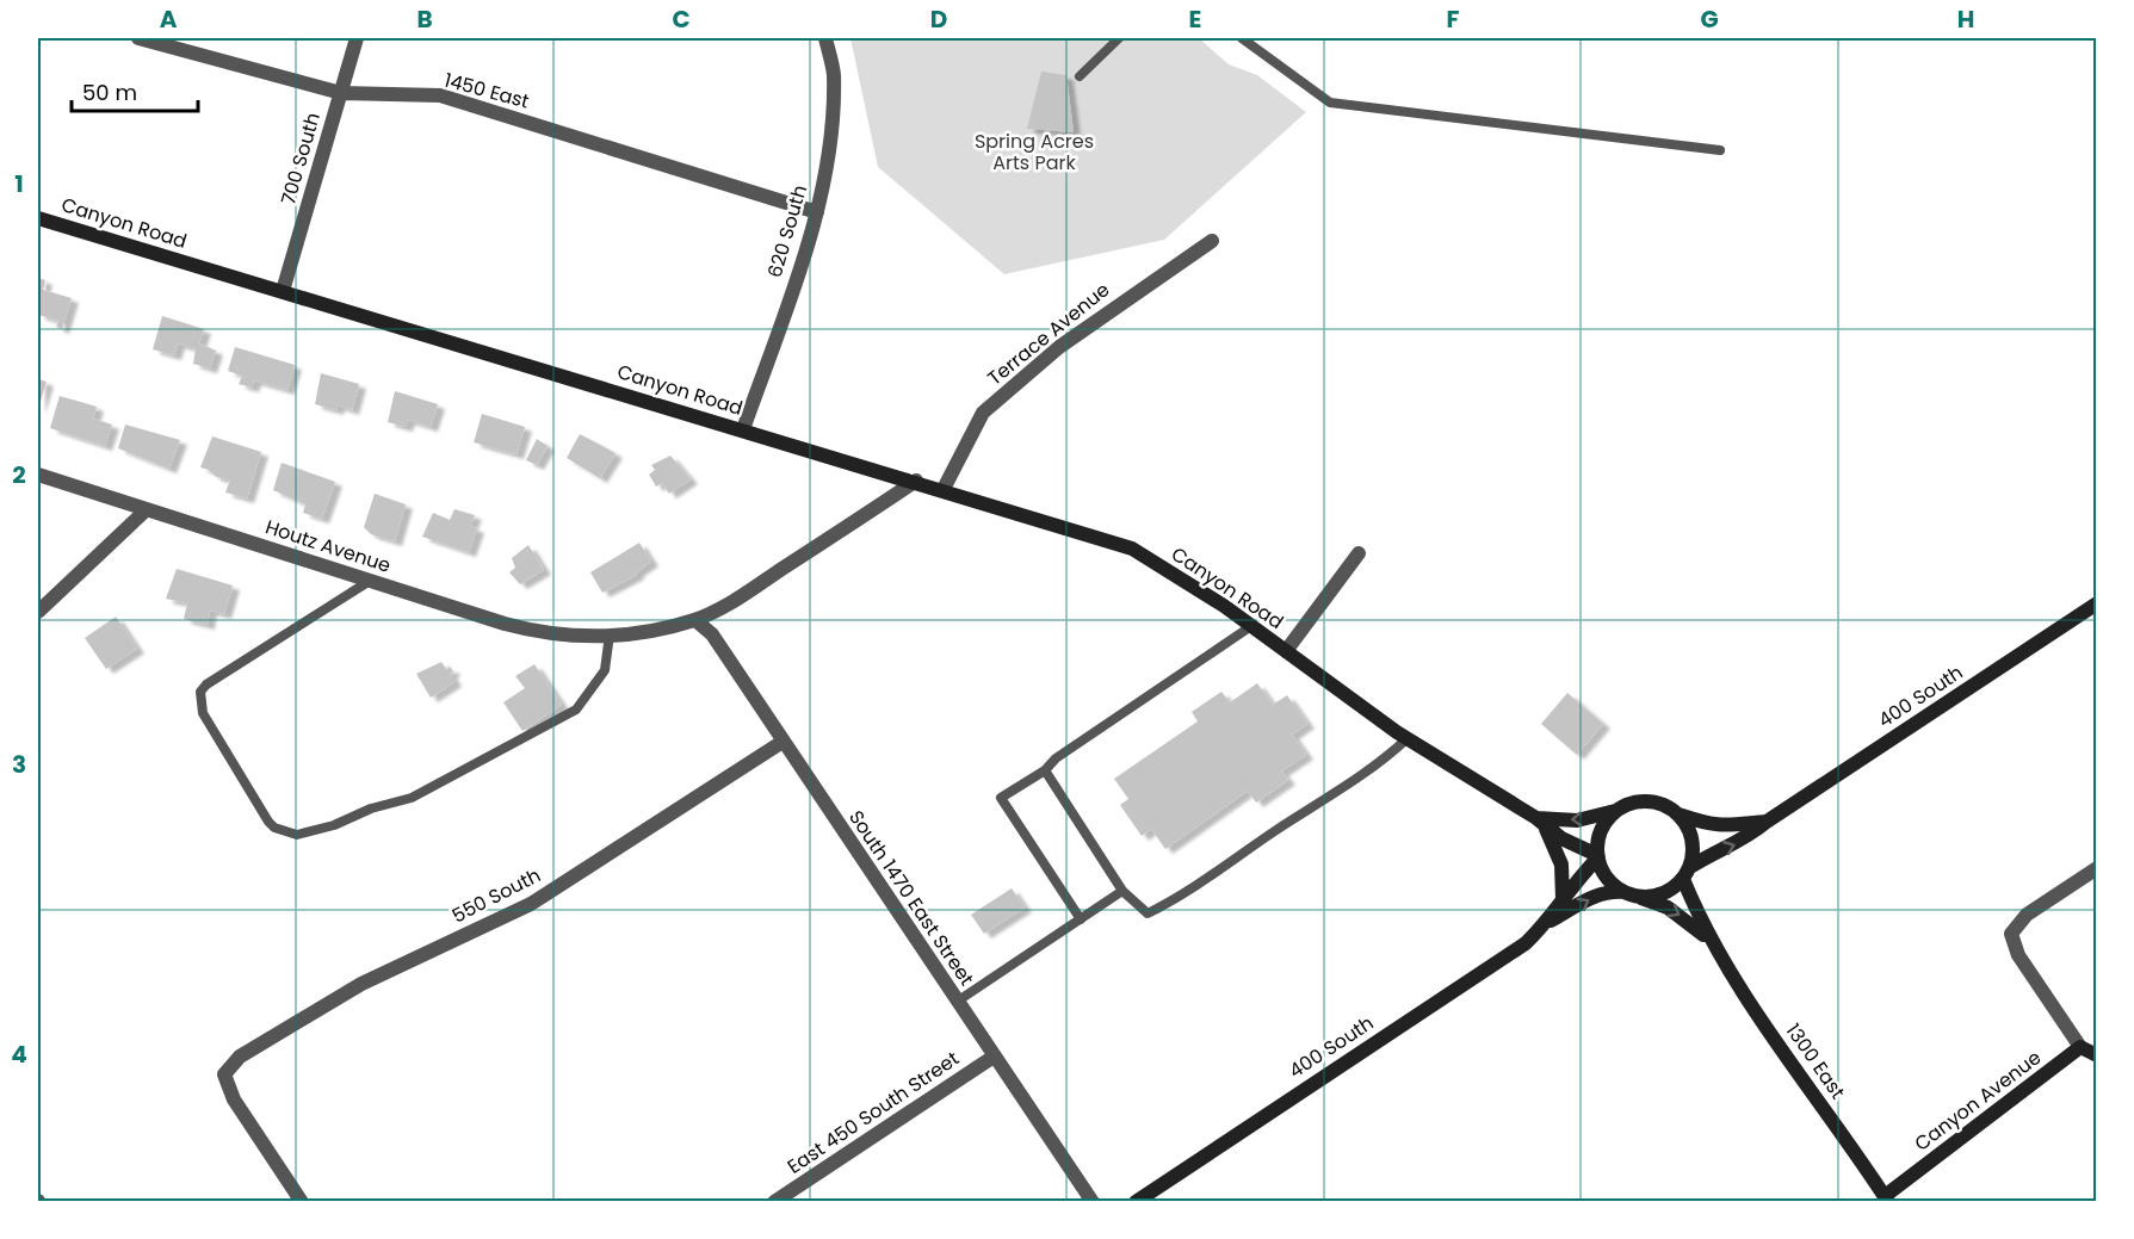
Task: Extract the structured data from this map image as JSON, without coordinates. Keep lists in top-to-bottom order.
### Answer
{
  "streets": {
    "main road": [
      "Canyon Road",
      "400 South",
      "1300 East",
      "Canyon Avenue"
    ],
    "street": [
      "1450 East",
      "700 South",
      "620 South",
      "Terrace Avenue",
      "Houtz Avenue",
      "550 South",
      "South 1470 East Street",
      "East 450 South Street"
    ]
  },
  "crossings": [
    ["1450 East", "700 South"],
    ["1450 East", "620 South"],
    ["700 South", "Canyon Road"],
    ["Canyon Road", "620 South"],
    ["Canyon Road", "Terrace Avenue"],
    ["Canyon Road", "400 South"],
    ["Canyon Road", "1300 East"],
    ["400 South", "1300 East"],
    ["550 South", "South 1470 East Street"],
    ["South 1470 East Street", "East 450 South Street"],
    ["1300 East", "Canyon Avenue"]
  ],
  "parks": ["Spring Acres Arts Park"],
  "scale_bar": "50 m",
  "grid": {
    "columns": [
      "A",
      "B",
      "C",
      "D",
      "E",
      "F",
      "G",
      "H"
    ],
    "rows": [
      "1",
      "2",
      "3",
      "4"
    ]
  }
}
